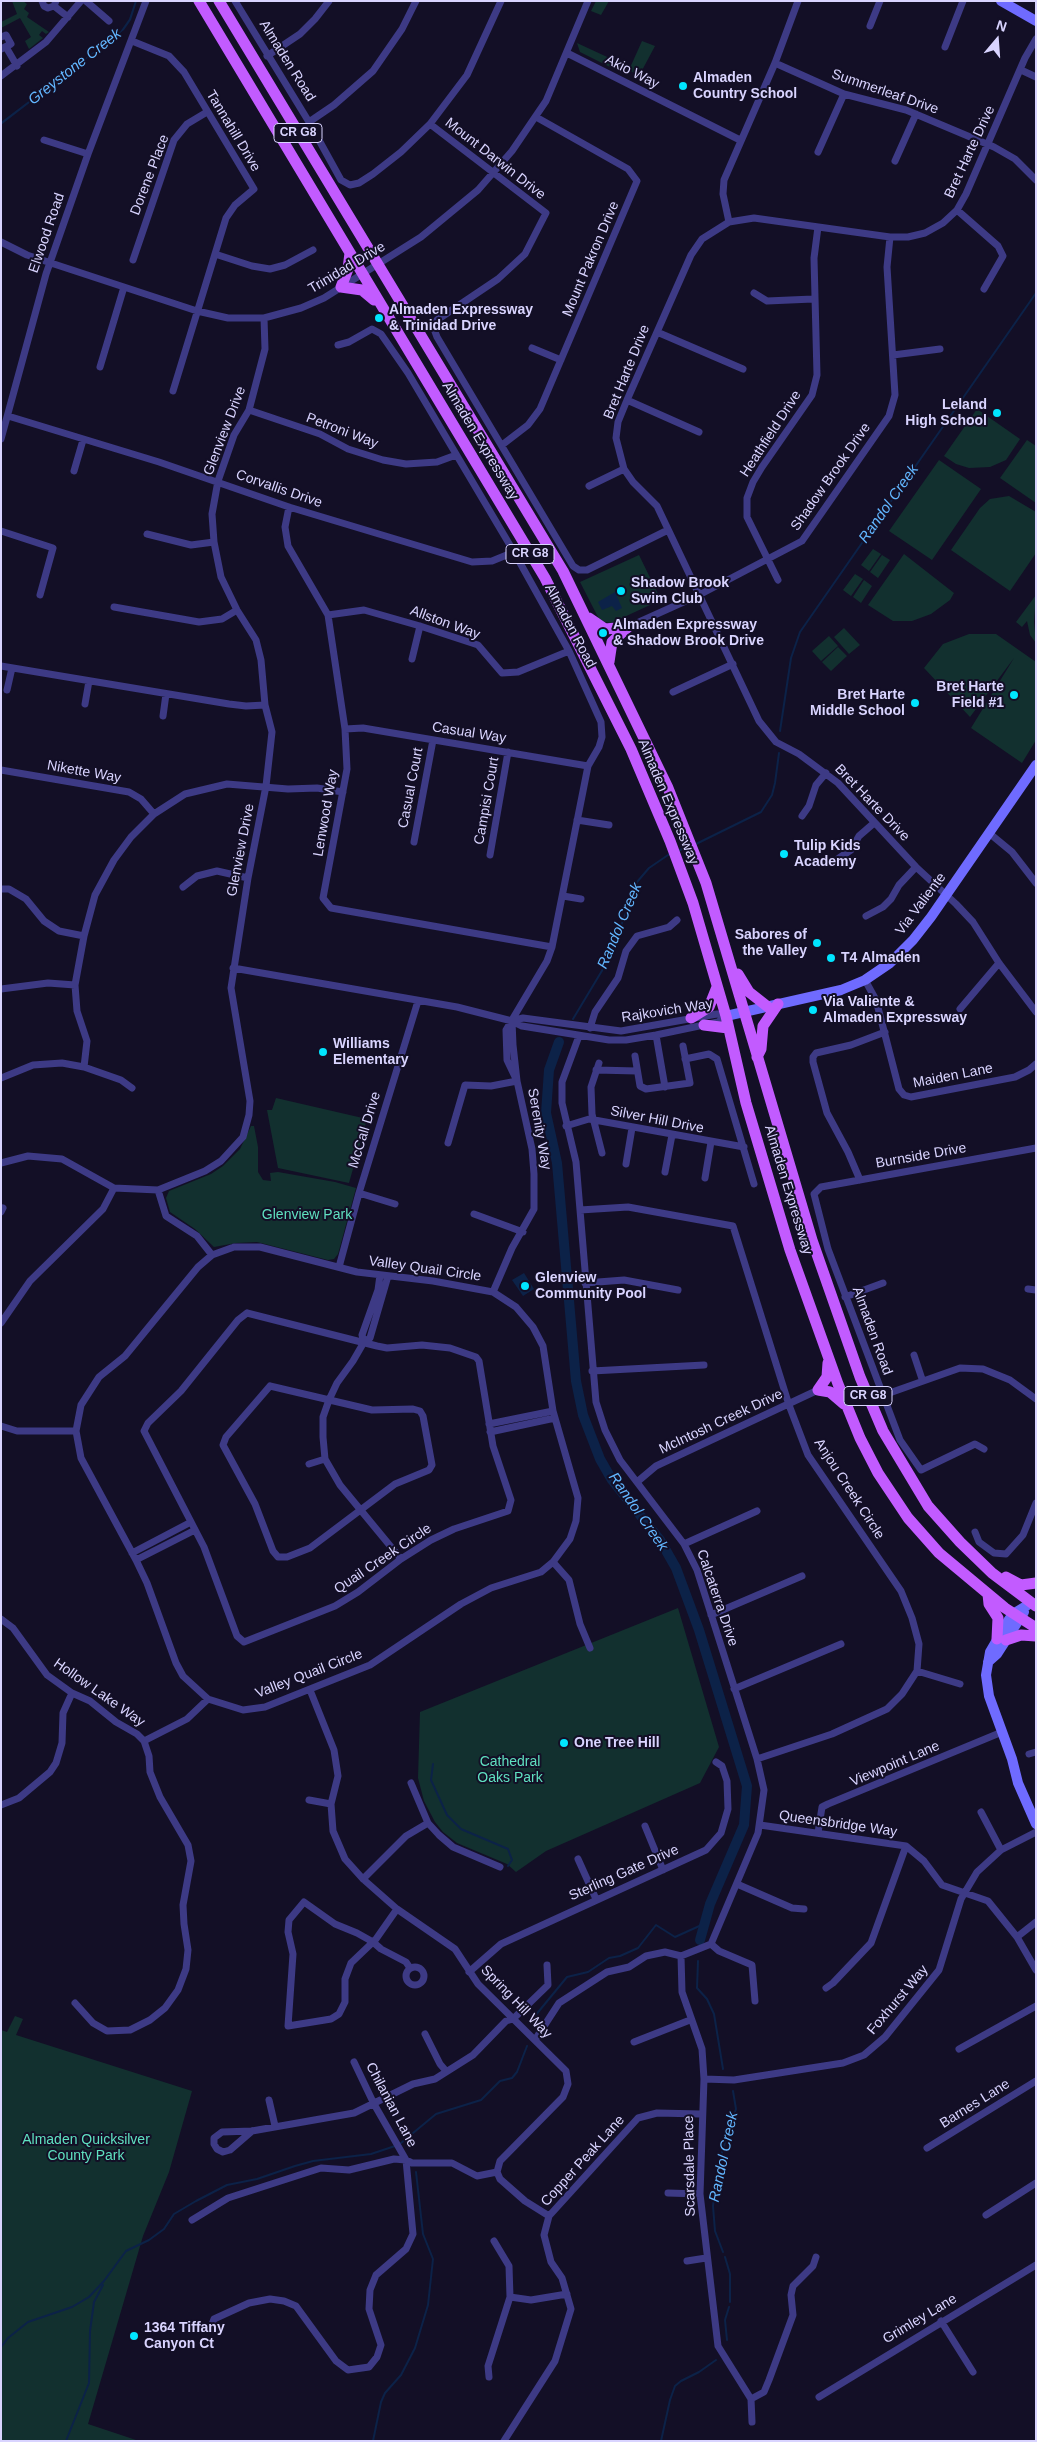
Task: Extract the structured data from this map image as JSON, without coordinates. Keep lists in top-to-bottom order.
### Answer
{
  "streets": {
    "main road": ["CR G8", "Almaden Expressway"],
    "street": [
      "Almaden Road",
      "Akio Way",
      "Summerleaf Drive",
      "Tannahill Drive",
      "Bret Harte Drive",
      "Mount Darwin Drive",
      "Dorene Place",
      "Elwood Road",
      "Mount Pakron Drive",
      "Trinidad Drive",
      "Glenview Drive",
      "Petroni Way",
      "Heathfield Drive",
      "Shadow Brook Drive",
      "Corvallis Drive",
      "Allston Way",
      "Casual Way",
      "Nikette Way",
      "Casual Court",
      "Campisi Court",
      "Lenwood Way",
      "Via Valiente",
      "Rajkovich Way",
      "Maiden Lane",
      "Silver Hill Drive",
      "Serenity Way",
      "McCall Drive",
      "Burnside Drive",
      "Valley Quail Circle",
      "McIntosh Creek Drive",
      "Anjou Creek Circle",
      "Quail Creek Circle",
      "Calcaterra Drive",
      "Hollow Lake Way",
      "Viewpoint Lane",
      "Queensbridge Way",
      "Sterling Gate Drive",
      "Foxhurst Way",
      "Spring Hill Way",
      "Barnes Lane",
      "Chilanian Lane",
      "Copper Peak Lane",
      "Scarsdale Place",
      "Grimley Lane"
    ]
  },
  "crossings": [
    ["Almaden Road", "Mount Darwin Drive"],
    ["Almaden Road", "Petroni Way"],
    ["Almaden Road", "Corvallis Drive"],
    ["Almaden Road", "Allston Way"],
    ["Almaden Road", "Serenity Way"],
    ["Almaden Road", "Burnside Drive"],
    ["Akio Way", "Trinidad Drive"],
    ["Summerleaf Drive", "Bret Harte Drive"],
    ["Tannahill Drive", "Dorene Place"],
    ["Tannahill Drive", "Elwood Road"],
    ["Tannahill Drive", "Trinidad Drive"],
    ["Bret Harte Drive", "Heathfield Drive"],
    ["Bret Harte Drive", "Shadow Brook Drive"],
    ["Bret Harte Drive", "Via Valiente"],
    ["Mount Darwin Drive", "Mount Pakron Drive"],
    ["Mount Darwin Drive", "Trinidad Drive"],
    ["Elwood Road", "Trinidad Drive"],
    ["Elwood Road", "Corvallis Drive"],
    ["Mount Pakron Drive", "Trinidad Drive"],
    ["Trinidad Drive", "Glenview Drive"],
    ["Trinidad Drive", "Almaden Expressway"],
    ["Glenview Drive", "Petroni Way"],
    ["Glenview Drive", "Corvallis Drive"],
    ["Glenview Drive", "Rajkovich Way"],
    ["Heathfield Drive", "Shadow Brook Drive"],
    ["Almaden Expressway", "Via Valiente"],
    ["Almaden Expressway", "Rajkovich Way"],
    ["Corvallis Drive", "Lenwood Way"],
    ["Allston Way", "Lenwood Way"],
    ["Casual Way", "Casual Court"],
    ["Casual Way", "Campisi Court"],
    ["Casual Way", "Lenwood Way"],
    ["Casual Way", "Serenity Way"],
    ["Lenwood Way", "Serenity Way"],
    ["Via Valiente", "Rajkovich Way"],
    ["Via Valiente", "Maiden Lane"],
    ["Rajkovich Way", "Serenity Way"],
    ["Rajkovich Way", "McCall Drive"],
    ["Rajkovich Way", "Calcaterra Drive"],
    ["Silver Hill Drive", "Calcaterra Drive"],
    ["Serenity Way", "Valley Quail Circle"],
    ["McCall Drive", "Valley Quail Circle"],
    ["Valley Quail Circle", "Spring Hill Way"],
    ["McIntosh Creek Drive", "Anjou Creek Circle"],
    ["McIntosh Creek Drive", "Calcaterra Drive"],
    ["Anjou Creek Circle", "Calcaterra Drive"],
    ["Calcaterra Drive", "Queensbridge Way"],
    ["Viewpoint Lane", "Queensbridge Way"],
    ["Queensbridge Way", "Foxhurst Way"],
    ["Sterling Gate Drive", "Spring Hill Way"],
    ["Foxhurst Way", "Scarsdale Place"],
    ["Copper Peak Lane", "Scarsdale Place"]
  ],
  "water": ["Greystone Creek", "Randol Creek"],
  "parks": ["Glenview Park", "Cathedral Oaks Park", "Almaden Quicksilver County Park"],
  "places": [
    "Almaden Country School",
    "Almaden Expressway & Trinidad Drive",
    "Leland High School",
    "Shadow Brook Swim Club",
    "Almaden Expressway & Shadow Brook Drive",
    "Bret Harte Field #1",
    "Bret Harte Middle School",
    "Tulip Kids Academy",
    "Sabores of the Valley",
    "T4 Almaden",
    "Via Valiente & Almaden Expressway",
    "Williams Elementary",
    "Glenview Community Pool",
    "One Tree Hill",
    "1364 Tiffany Canyon Ct"
  ],
  "north": "top"
}
